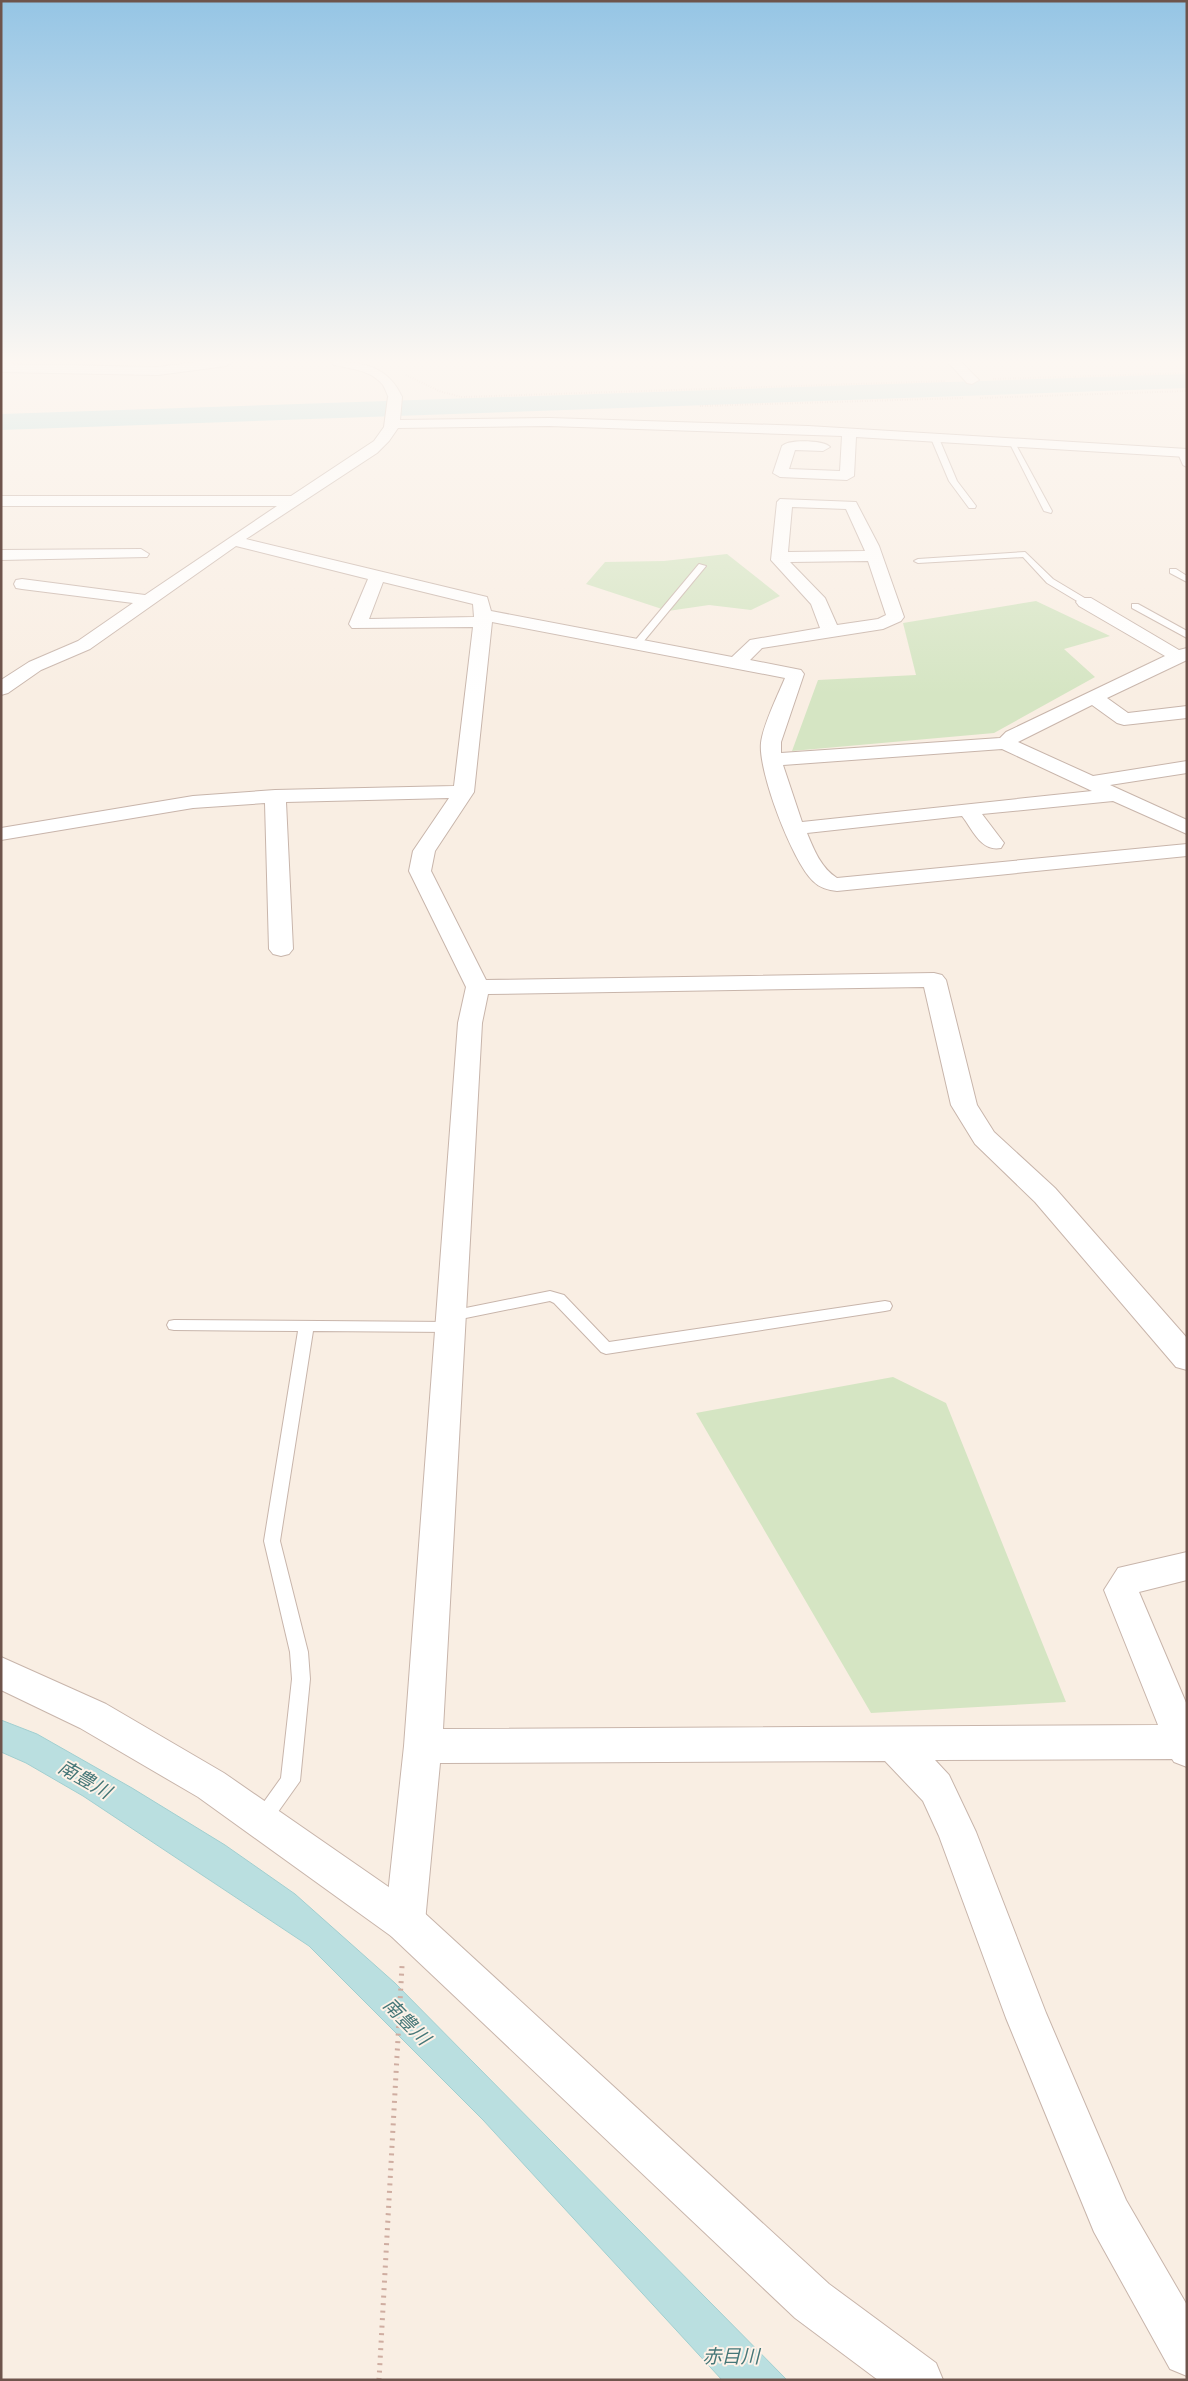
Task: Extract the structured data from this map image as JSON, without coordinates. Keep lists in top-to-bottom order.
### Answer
{
  "water": ["南豊川", "赤目川"]
}
